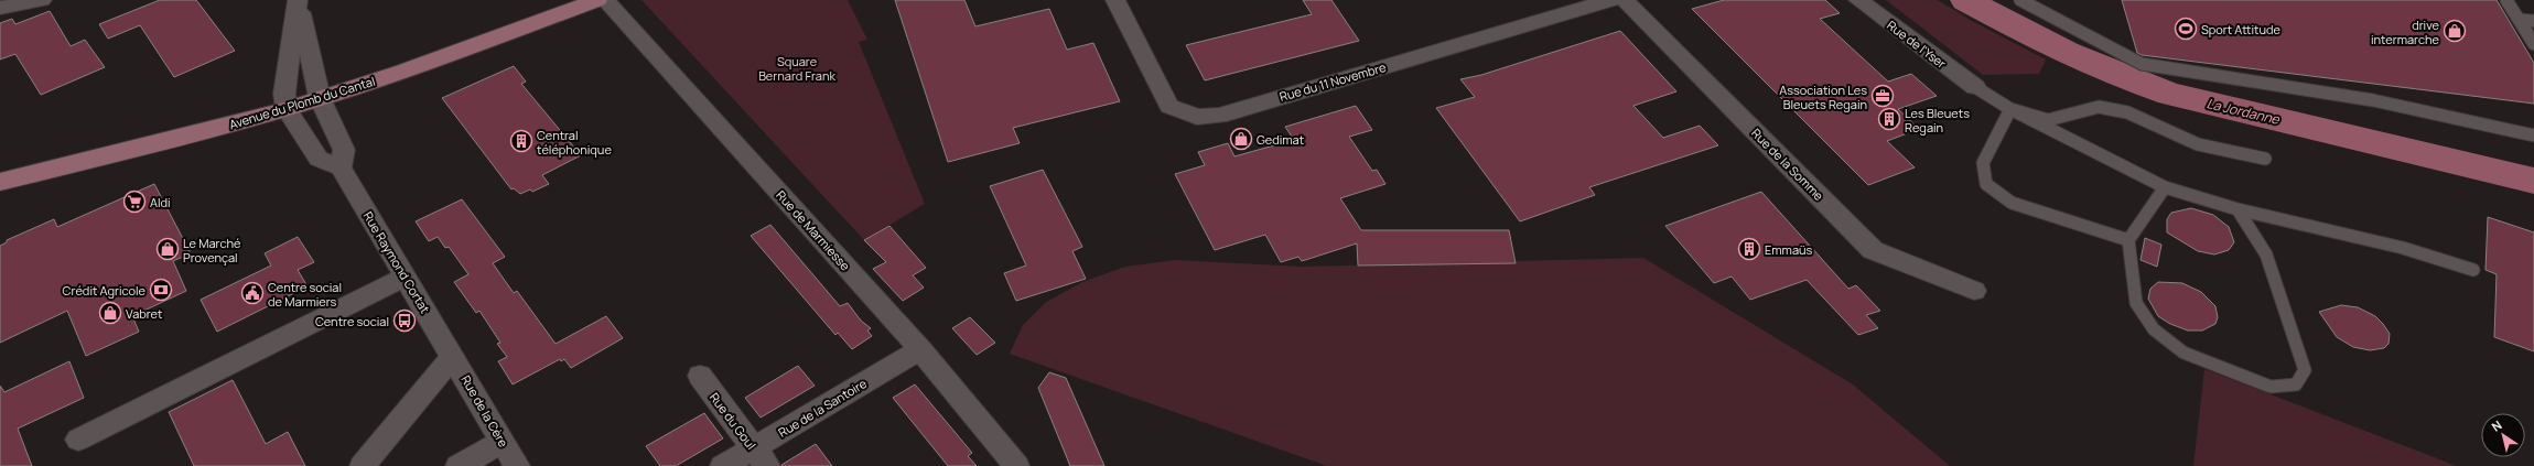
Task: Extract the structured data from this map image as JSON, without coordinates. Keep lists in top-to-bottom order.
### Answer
{
  "streets": {
    "main road": ["Avenue du Plomb du Cantal"],
    "street": [
      "Rue de l'Yser",
      "Rue du 11 Novembre",
      "Rue de la Somme",
      "Rue de Marmiesse",
      "Rue Raymond Cortat",
      "Rue de la Santoire",
      "Rue de la Cère",
      "Rue du Goul"
    ]
  },
  "crossings": [
    ["Rue de Marmiesse", "Rue de la Santoire"],
    ["Rue Raymond Cortat", "Rue de la Cère"],
    ["Rue de la Santoire", "Rue du Goul"]
  ],
  "water": ["La Jordanne"],
  "parks": ["Square Bernard Frank"],
  "places": {
    "sports": ["Sport Attitude"],
    "shop": [
      "drive intermarche",
      "Gedimat",
      "Le Marché Provençal",
      "Vabret"
    ],
    "office": ["Association Les Bleuets Regain"],
    "building": ["Les Bleuets Regain", "Central téléphonique", "Emmaüs"],
    "supermarket": ["Aldi"],
    "bank": ["Crédit Agricole"],
    "public building": ["Centre social de Marmiers"],
    "bus stop": ["Centre social"]
  },
  "north": "top left"
}
